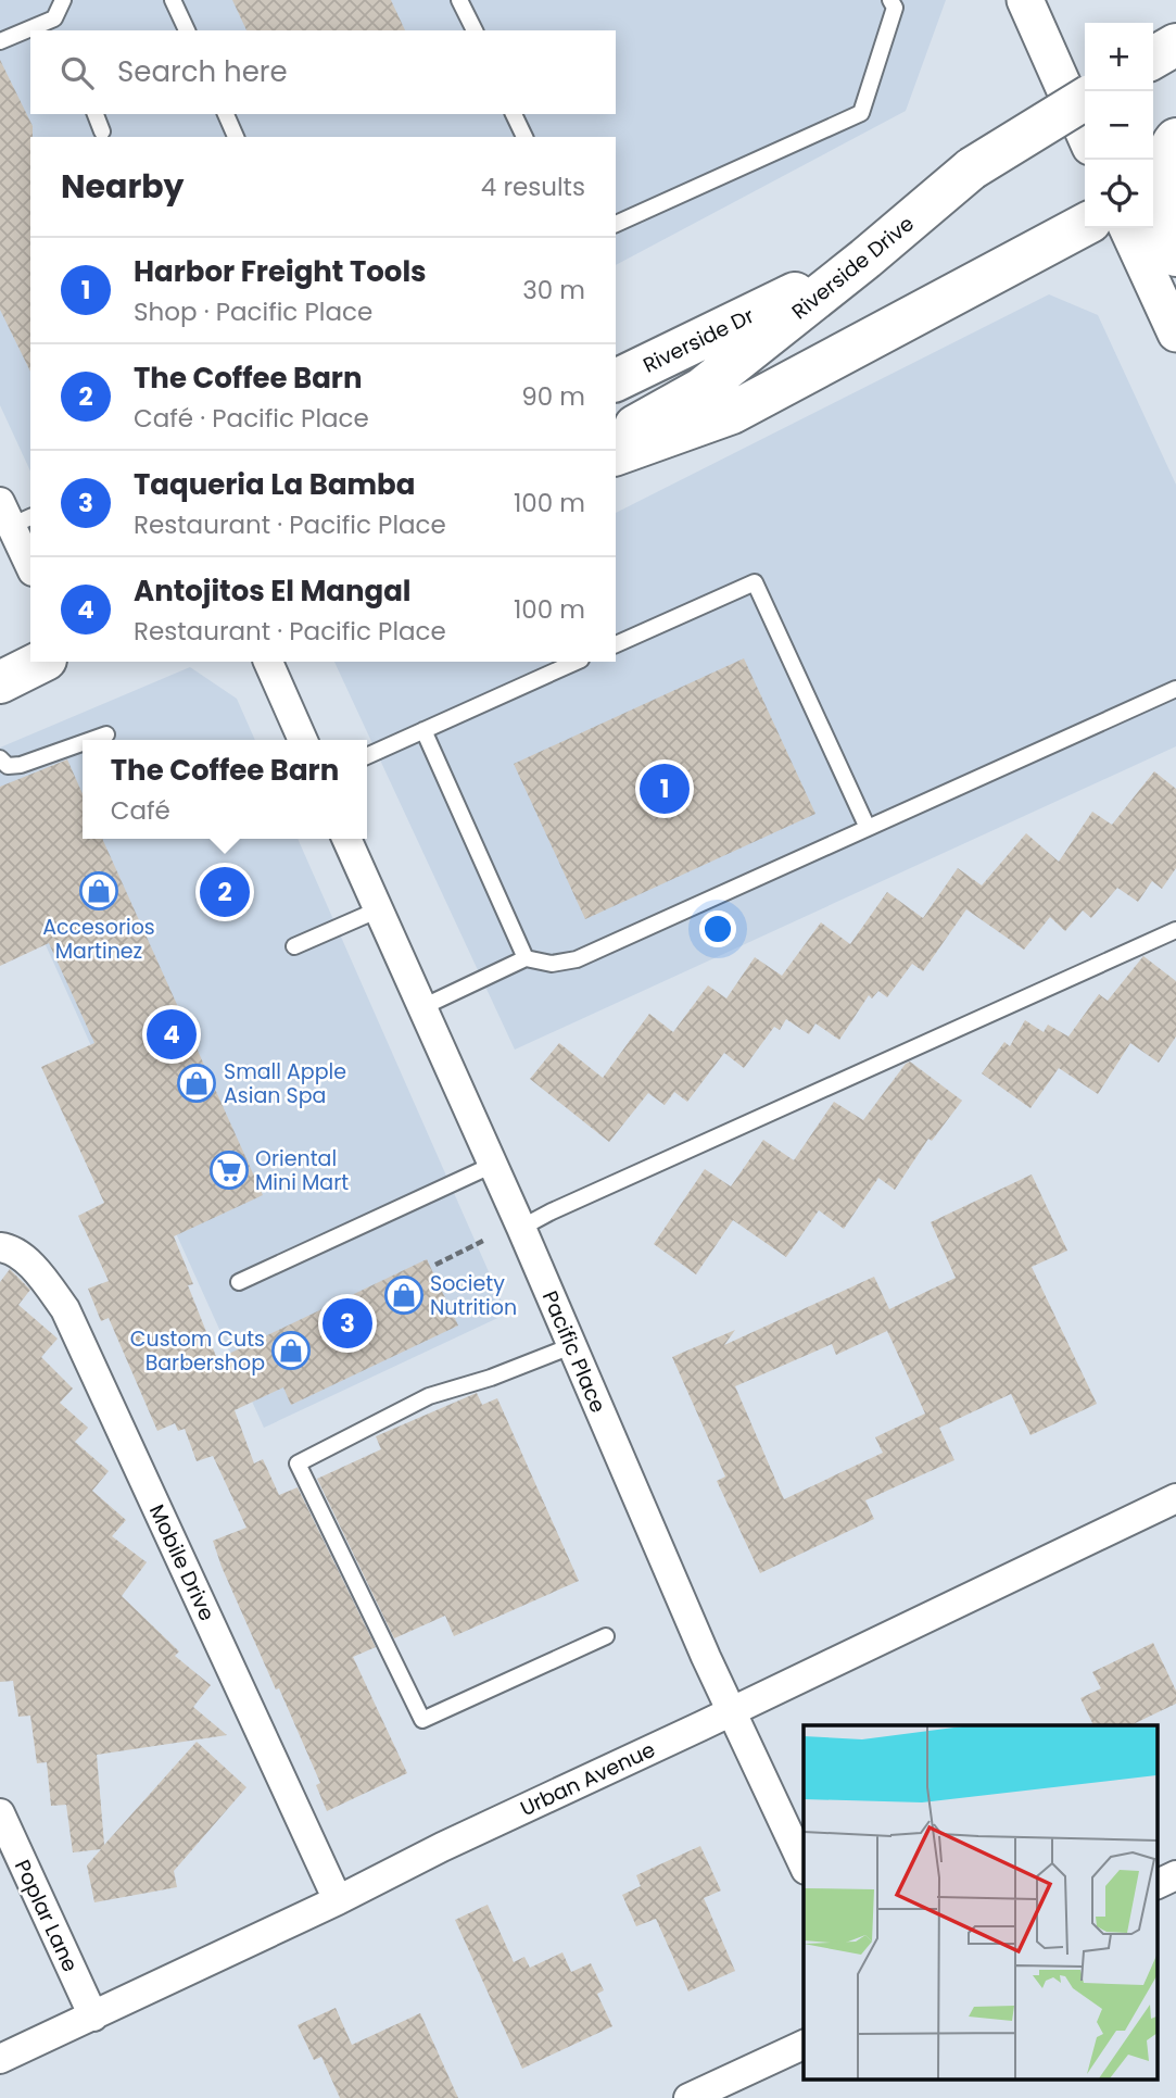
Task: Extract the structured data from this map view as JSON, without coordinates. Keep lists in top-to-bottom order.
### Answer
{
  "streets": {
    "main road": ["Riverside Drive", "Riverside Dr"],
    "street": [
      "Pacific Place",
      "Mobile Drive",
      "Urban Avenue",
      "Poplar Lane"
    ]
  },
  "crossings": [
    ["Riverside Drive", "Riverside Dr"],
    ["Pacific Place", "Urban Avenue"],
    ["Mobile Drive", "Urban Avenue"],
    ["Urban Avenue", "Poplar Lane"]
  ],
  "places": {
    "shop": [
      "Accesorios Martinez",
      "Small Apple Asian Spa",
      "Society Nutrition",
      "Custom Cuts Barbershop"
    ],
    "supermarket": ["Oriental Mini Mart"]
  },
  "page": {
    "map_buttons": ["+", "−"],
    "search": "Search here",
    "heading": ["Nearby", "4 results"],
    "list": [
      {
        "mark": "1",
        "name": "Harbor Freight Tools",
        "note": "Shop · Pacific Place",
        "value": "30 m"
      },
      {
        "mark": "2",
        "name": "The Coffee Barn",
        "note": "Café · Pacific Place",
        "value": "90 m"
      },
      {
        "mark": "3",
        "name": "Taqueria La Bamba",
        "note": "Restaurant · Pacific Place",
        "value": "100 m"
      },
      {
        "mark": "4",
        "name": "Antojitos El Mangal",
        "note": "Restaurant · Pacific Place",
        "value": "100 m"
      }
    ],
    "popup": ["The Coffee Barn", "Café"],
    "pins": [
      "1",
      "2",
      "4",
      "3"
    ]
  }
}
